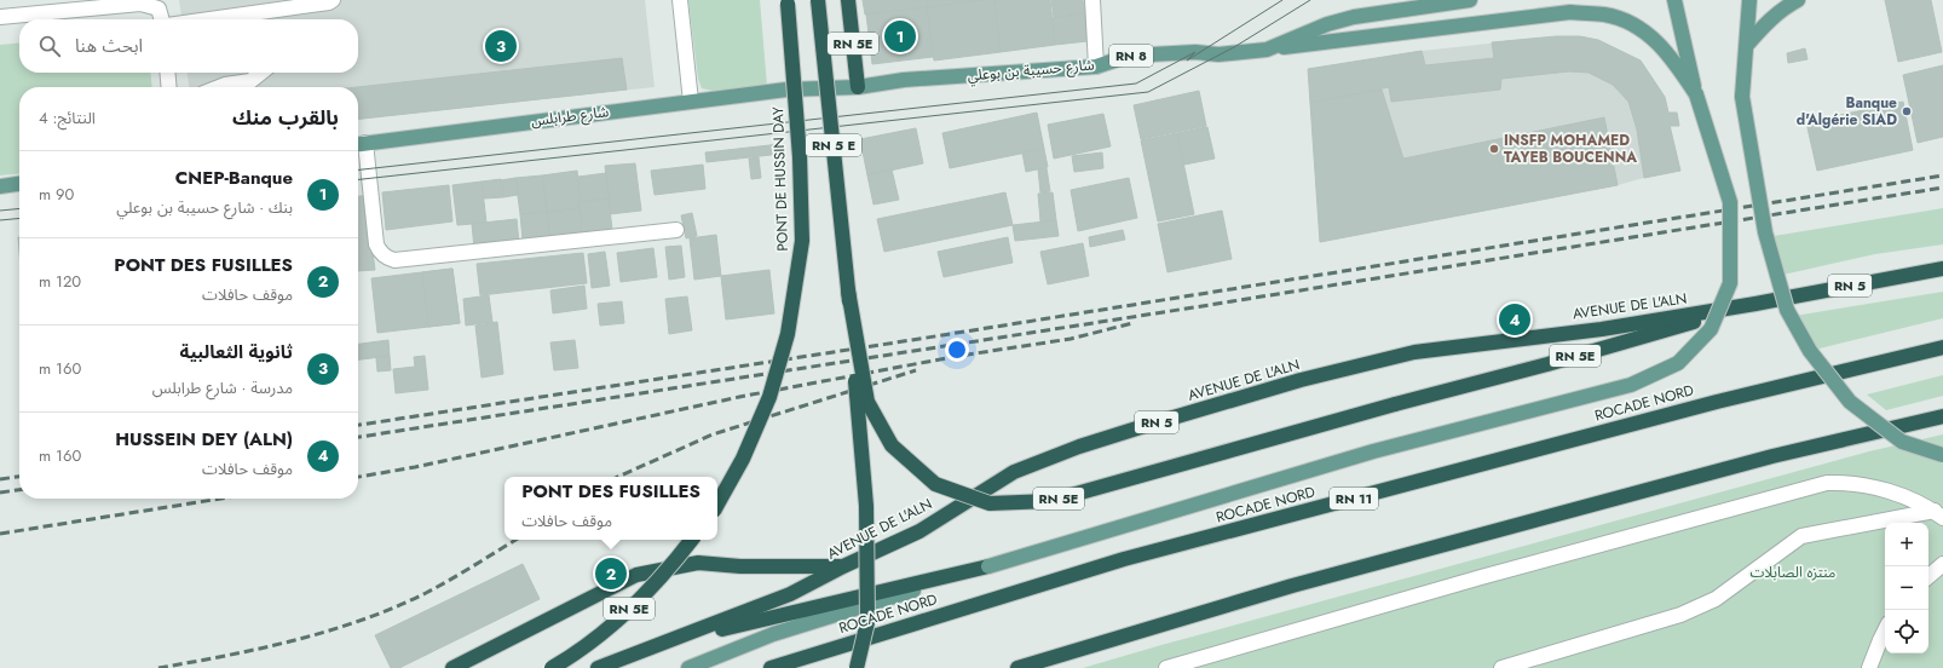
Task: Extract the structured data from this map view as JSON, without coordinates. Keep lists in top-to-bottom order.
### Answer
{
  "streets": {
    "highway": [
      "RN 5E",
      "RN 5 E",
      "PONT DE HUSSIN DAY",
      "RN 5",
      "AVENUE DE L'ALN",
      "ROCADE NORD",
      "RN 11"
    ],
    "main road": ["RN 8", "شارع حسيبة بن بوعلي", "شارع طرابلس"]
  },
  "crossings": [
    ["RN 5E", "شارع حسيبة بن بوعلي"],
    ["RN 5E", "RN 5 E"],
    ["RN 5E", "AVENUE DE L'ALN"],
    ["شارع حسيبة بن بوعلي", "شارع طرابلس"]
  ],
  "parks": ["منتزه الصابلات"],
  "places": ["Banque d'Algérie SIAD", "INSFP MOHAMED TAYEB BOUCENNA"],
  "page": {
    "pins": [
      "1",
      "3",
      "4",
      "2"
    ],
    "search": "ابحث هنا",
    "heading": ["بالقرب منك", "النتائج: 4"],
    "list": [
      {
        "mark": "1",
        "name": "CNEP-Banque",
        "note": "بنك · شارع حسيبة بن بوعلي",
        "value": "90 m"
      },
      {
        "mark": "2",
        "name": "PONT DES FUSILLES",
        "note": "موقف حافلات",
        "value": "120 m"
      },
      {
        "mark": "3",
        "name": "ثانوية الثعالبية",
        "note": "مدرسة · شارع طرابلس",
        "value": "160 m"
      },
      {
        "mark": "4",
        "name": "HUSSEIN DEY (ALN)",
        "note": "موقف حافلات",
        "value": "160 m"
      }
    ],
    "popup": ["PONT DES FUSILLES", "موقف حافلات"],
    "map_buttons": ["+", "−"]
  }
}
